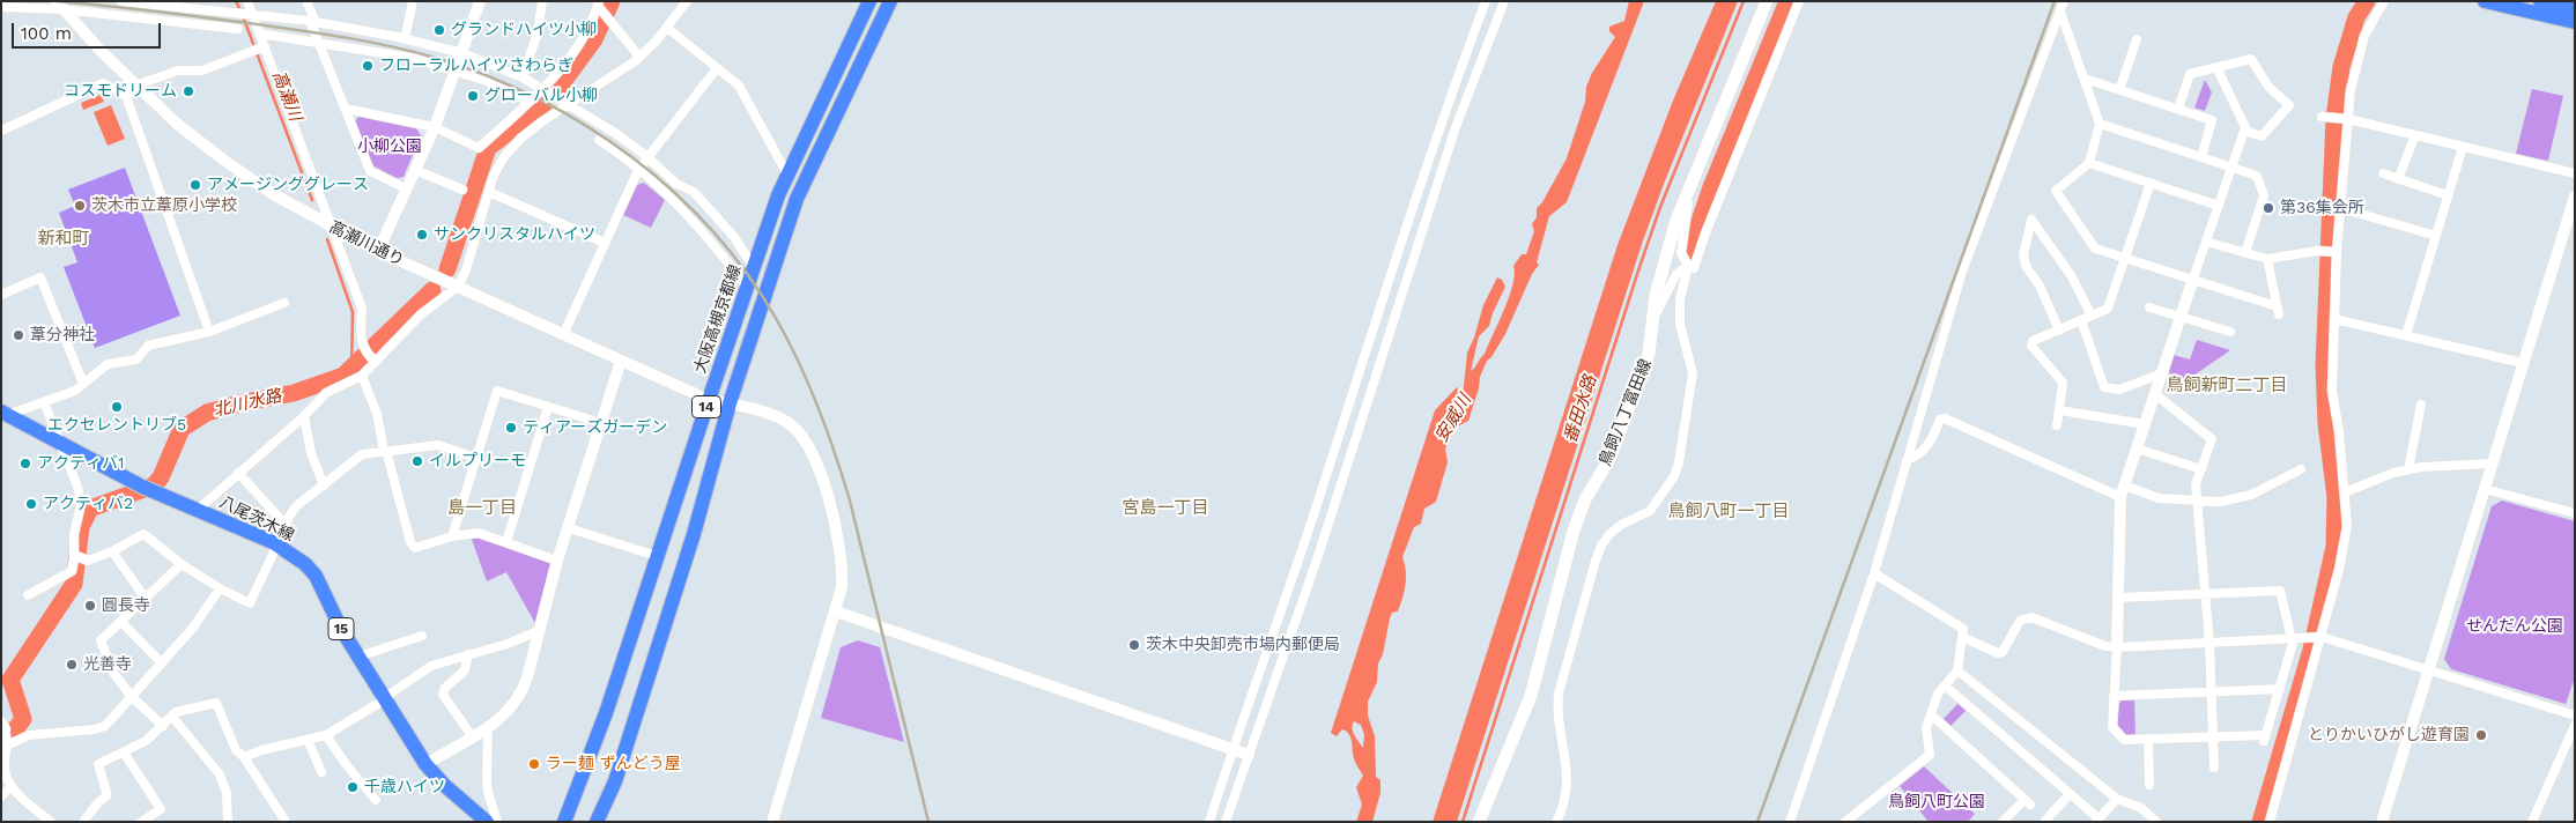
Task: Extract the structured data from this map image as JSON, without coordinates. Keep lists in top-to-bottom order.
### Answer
{
  "streets": {
    "main road": [
      "大阪高槻京都線",
      "14",
      "鳥飼八丁富田線",
      "八尾茨木線",
      "15"
    ],
    "street": ["高瀬川通り"]
  },
  "crossings": [
    ["高瀬川通り", "大阪高槻京都線"],
    ["高瀬川通り", "14"]
  ],
  "districts": [
    "新和町",
    "鳥飼新町二丁目",
    "島一丁目",
    "宮島一丁目",
    "鳥飼八町一丁目"
  ],
  "water": [
    "高瀬川",
    "北川水路",
    "番田水路",
    "安威川"
  ],
  "parks": ["小柳公園", "せんだん公園", "鳥飼八町公園"],
  "places": [
    "グランドハイツ小柳",
    "フローラルハイツさわらぎ",
    "コスモドリーム",
    "グローバル小柳",
    "アメージンググレース",
    "茨木市立葦原小学校",
    "第36集会所",
    "サンクリスタルハイツ",
    "葦分神社",
    "エクセレントリブ5",
    "ティアーズガーデン",
    "イルプリーモ",
    "アクティバ1",
    "アクティバ2",
    "圓長寺",
    "茨木中央卸売市場内郵便局",
    "光善寺",
    "とりかいひがし遊育園",
    "ラー麺 ずんどう屋",
    "千歳ハイツ"
  ],
  "scale_bar": "100 m"
}
